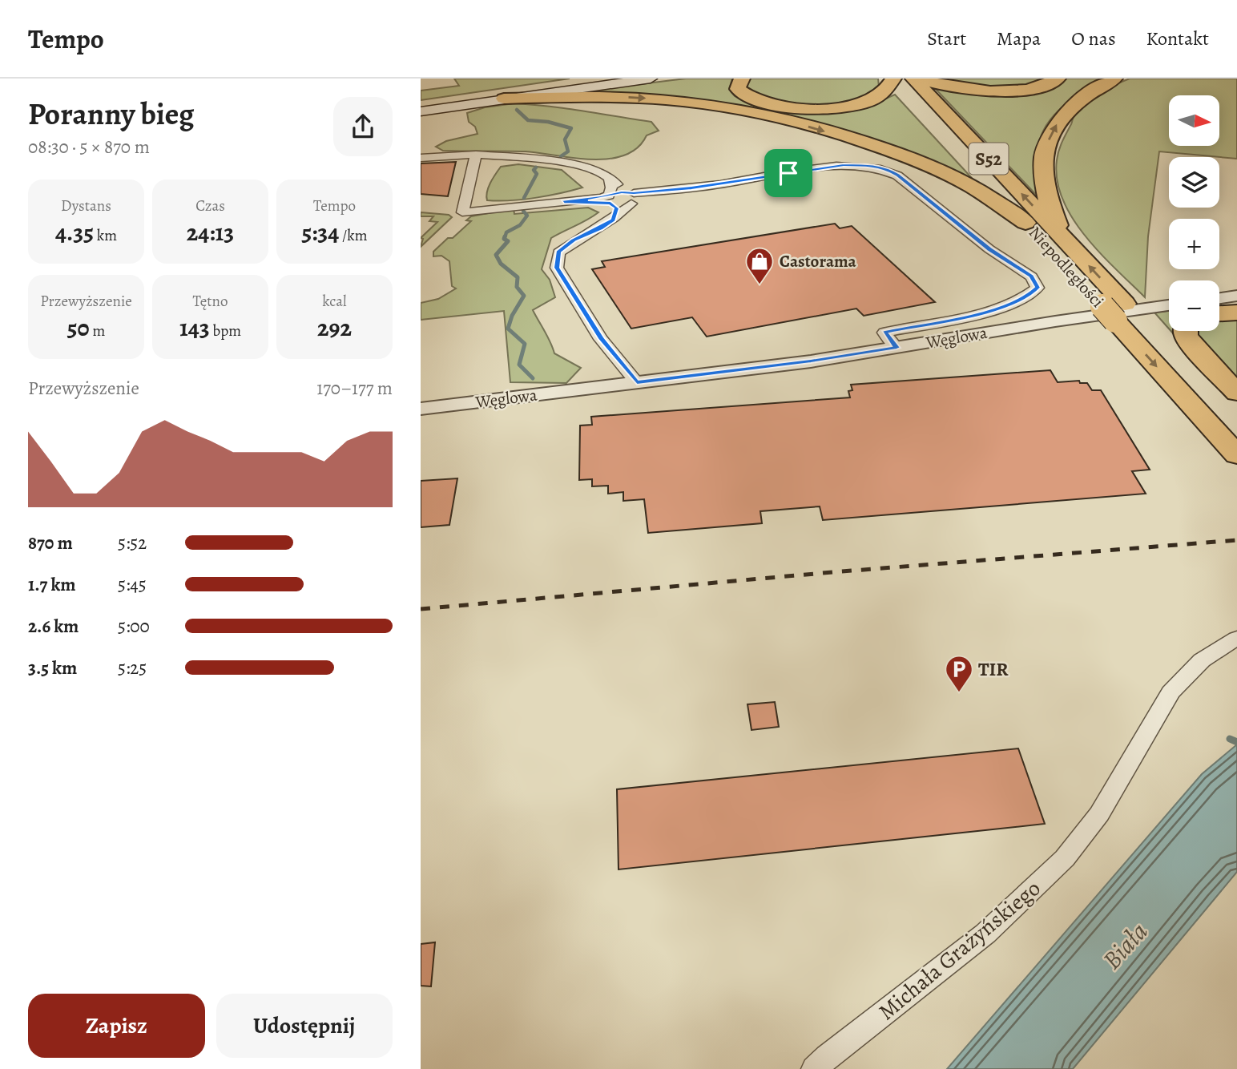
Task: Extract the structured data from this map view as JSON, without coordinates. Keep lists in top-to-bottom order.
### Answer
{
  "streets": {
    "highway": ["S52", "Niepodległości"],
    "street": ["Węglowa", "Michała Grażyńskiego"]
  },
  "crossings": [
    ["Niepodległości", "Węglowa"]
  ],
  "water": ["Biała"],
  "places": {
    "shop": ["Castorama"],
    "parking": ["TIR"]
  },
  "north": "right",
  "page": {
    "header": "Tempo",
    "nav": [
      "Start",
      "Mapa",
      "O nas",
      "Kontakt"
    ],
    "heading": ["Poranny bieg", "08:30 · 5 × 870 m"],
    "map_buttons": ["+", "−"],
    "stats": [
      ["Dystans", "4.35 km"],
      ["Czas", "24:13"],
      ["Tempo", "5:34 /km"],
      ["Przewyższenie", "50 m"],
      ["Tętno", "143 bpm"],
      ["kcal", "292"]
    ],
    "chart": ["Przewyższenie", "170–177 m"],
    "list": [
      {
        "name": "870 m",
        "note": "5:52"
      },
      {
        "name": "1.7 km",
        "note": "5:45"
      },
      {
        "name": "2.6 km",
        "note": "5:00"
      },
      {
        "name": "3.5 km",
        "note": "5:25"
      }
    ],
    "buttons": ["Zapisz", "Udostępnij"]
  }
}
